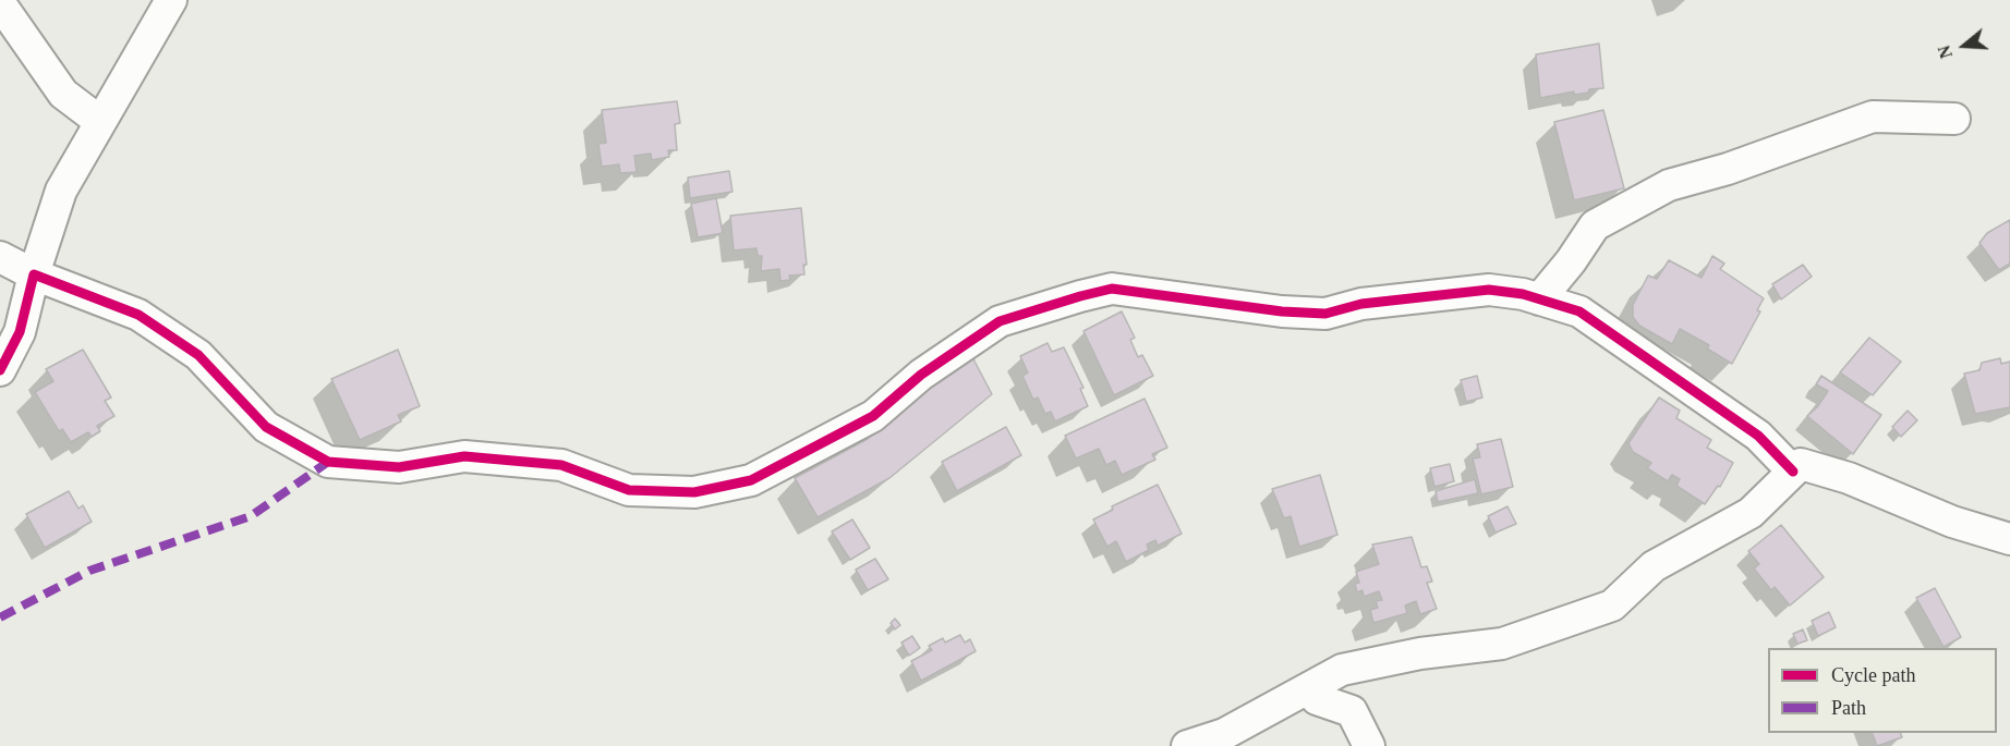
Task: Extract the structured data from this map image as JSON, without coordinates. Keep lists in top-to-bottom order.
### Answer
{
  "legend": ["Cycle path", "Path"],
  "north": "left"
}
